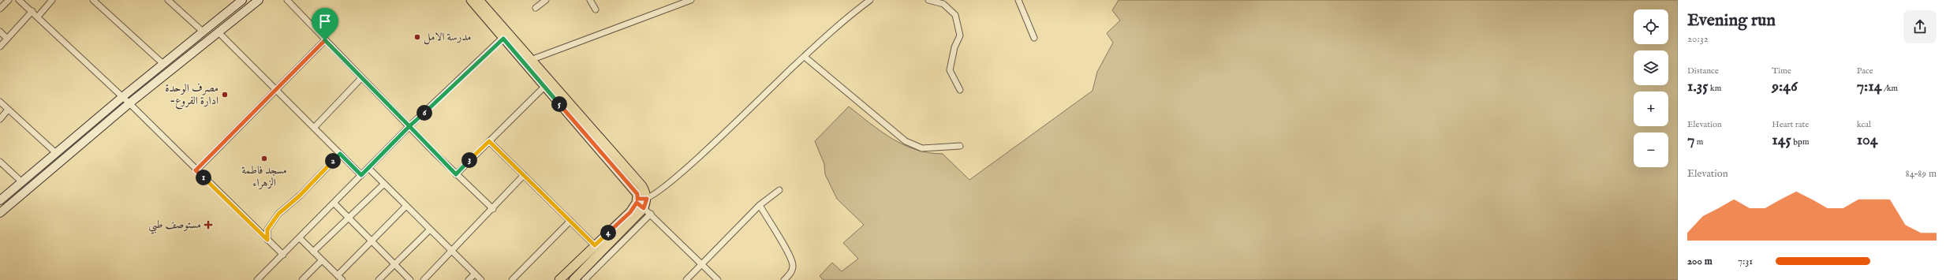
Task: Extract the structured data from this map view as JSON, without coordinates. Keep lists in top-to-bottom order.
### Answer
{
  "places": {
    "other": ["مدرسة الامل", "مصرف الوحدة -ادارة الفروع", "مسجد فاطمة الزهراء"],
    "health": ["مستوصف طبي"]
  },
  "page": {
    "heading": ["Evening run", "20:32"],
    "map_buttons": ["+", "−"],
    "stats": [
      ["Distance", "1.35 km"],
      ["Time", "9:46"],
      ["Pace", "7:14 /km"],
      ["Elevation", "7 m"],
      ["Heart rate", "145 bpm"],
      ["kcal", "104"]
    ],
    "pins": [
      "5",
      "6",
      "3",
      "2",
      "1",
      "4"
    ],
    "chart": ["Elevation", "84–89 m"],
    "list": [
      {
        "name": "200 m",
        "note": "7:31"
      }
    ]
  }
}
